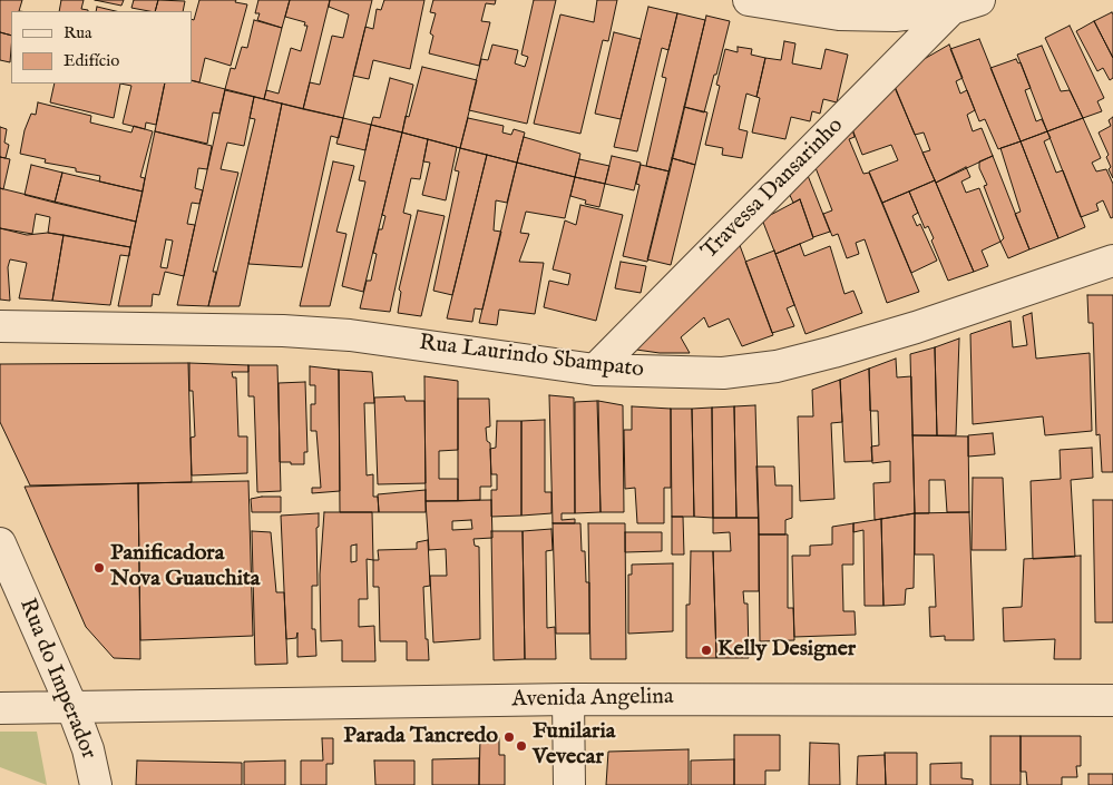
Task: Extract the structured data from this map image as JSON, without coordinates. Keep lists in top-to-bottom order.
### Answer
{
  "streets": {
    "street": [
      "Travessa Dansarinho",
      "Rua Laurindo Sbampato",
      "Rua do Imperador",
      "Avenida Angelina"
    ]
  },
  "crossings": [
    ["Travessa Dansarinho", "Rua Laurindo Sbampato"],
    ["Rua do Imperador", "Avenida Angelina"]
  ],
  "places": [
    "Panificadora Nova Guauchita",
    "Kelly Designer",
    "Parada Tancredo",
    "Funilaria Vevecar"
  ],
  "legend": ["Rua", "Edifício"]
}
